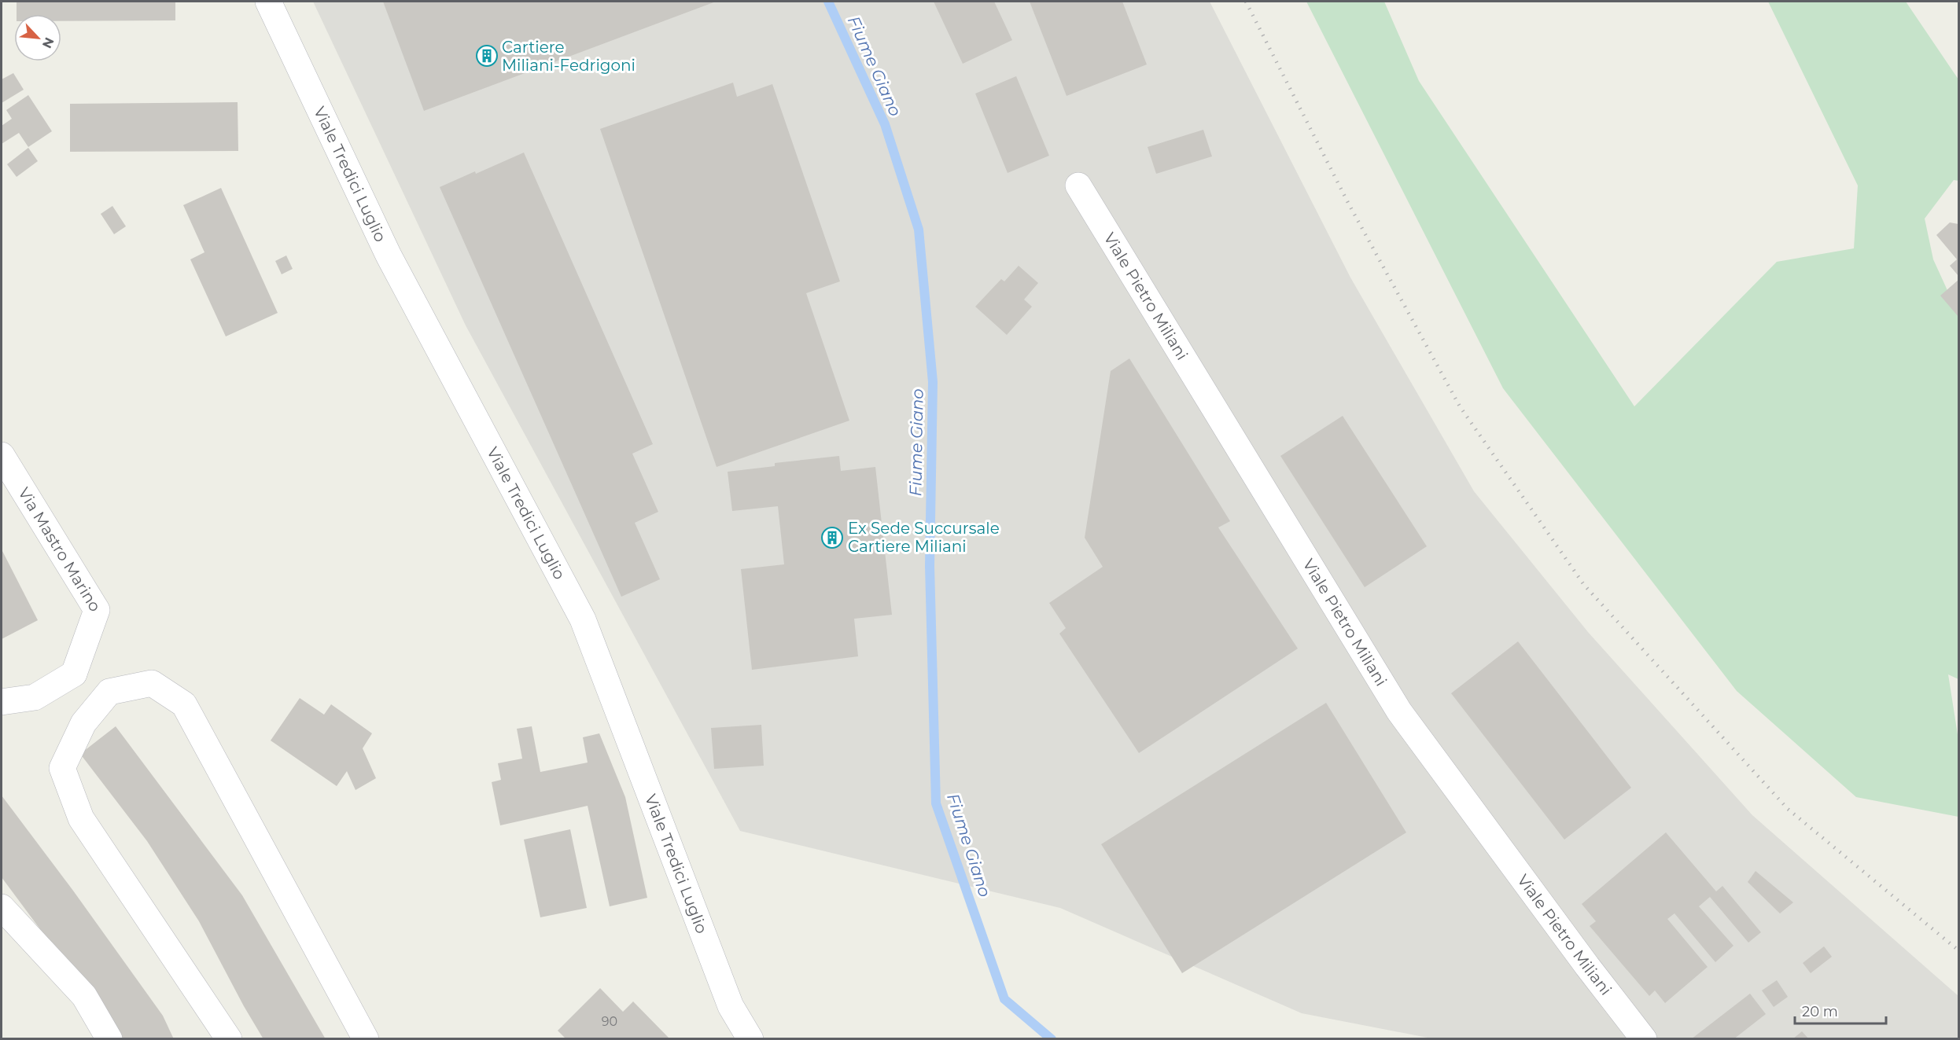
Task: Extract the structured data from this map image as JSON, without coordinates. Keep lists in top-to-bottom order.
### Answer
{
  "streets": {
    "street": ["Viale Tredici Luglio", "Viale Pietro Miliani", "Via Mastro Marino"]
  },
  "water": ["Fiume Giano"],
  "places": {
    "building": ["Cartiere Miliani-Fedrigoni", "Ex Sede Succursale Cartiere Miliani"]
  },
  "house_numbers": ["90"],
  "scale_bar": "20 m",
  "north": "bottom right"
}
